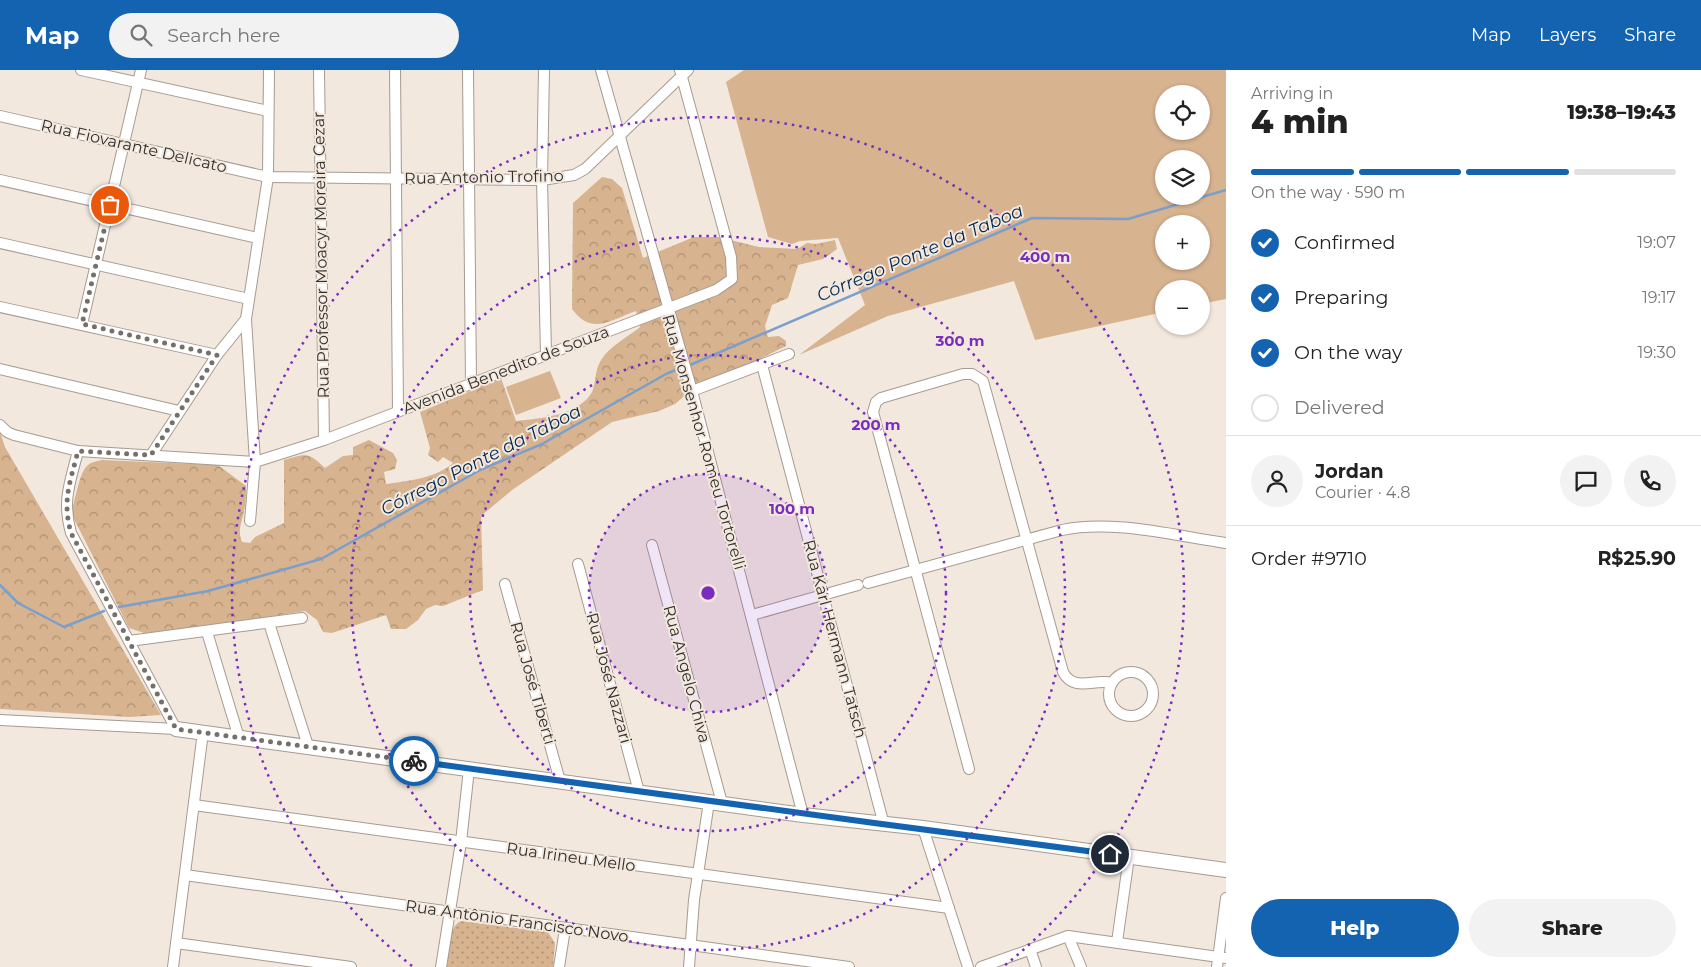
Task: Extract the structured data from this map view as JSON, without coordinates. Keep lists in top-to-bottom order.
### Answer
{
  "streets": {
    "street": [
      "Rua Fiovarante Delicato",
      "Rua Antonio Trofino",
      "Rua Professor Moacyr Moreira Cezar",
      "Avenida Benedito de Souza",
      "Rua Monsenhor Romeu Tortorelli",
      "Rua Karl Hermann Tatsch",
      "Rua Angelo Chiva",
      "Rua José Nazzari",
      "Rua José Tiberti",
      "Rua Irineu Mello",
      "Rua Antônio Francisco Novo"
    ]
  },
  "crossings": [
    ["Rua Fiovarante Delicato", "Rua Antonio Trofino"],
    ["Rua Antonio Trofino", "Rua Professor Moacyr Moreira Cezar"],
    ["Rua Antonio Trofino", "Avenida Benedito de Souza"],
    ["Rua Antonio Trofino", "Rua Monsenhor Romeu Tortorelli"],
    ["Rua Professor Moacyr Moreira Cezar", "Avenida Benedito de Souza"],
    ["Avenida Benedito de Souza", "Rua Monsenhor Romeu Tortorelli"]
  ],
  "water": ["Córrego Ponte da Taboa"],
  "page": {
    "header": "Map",
    "search": "Search here",
    "nav": ["Map", "Layers", "Share"],
    "heading": ["4 min", "Arriving in", "19:38–19:43"],
    "panel": [
      "Jordan",
      "Courier · 4.8",
      "Order #9710",
      "R$25.90"
    ],
    "map_buttons": ["+", "−"],
    "bar": "On the way · 590 m",
    "list": [
      ["Confirmed", "19:07"],
      ["Preparing", "19:17"],
      ["On the way", "19:30"],
      "Delivered"
    ],
    "buttons": ["Help", "Share"]
  },
  "rings": [
    "400 m",
    "300 m",
    "200 m",
    "100 m"
  ]
}
